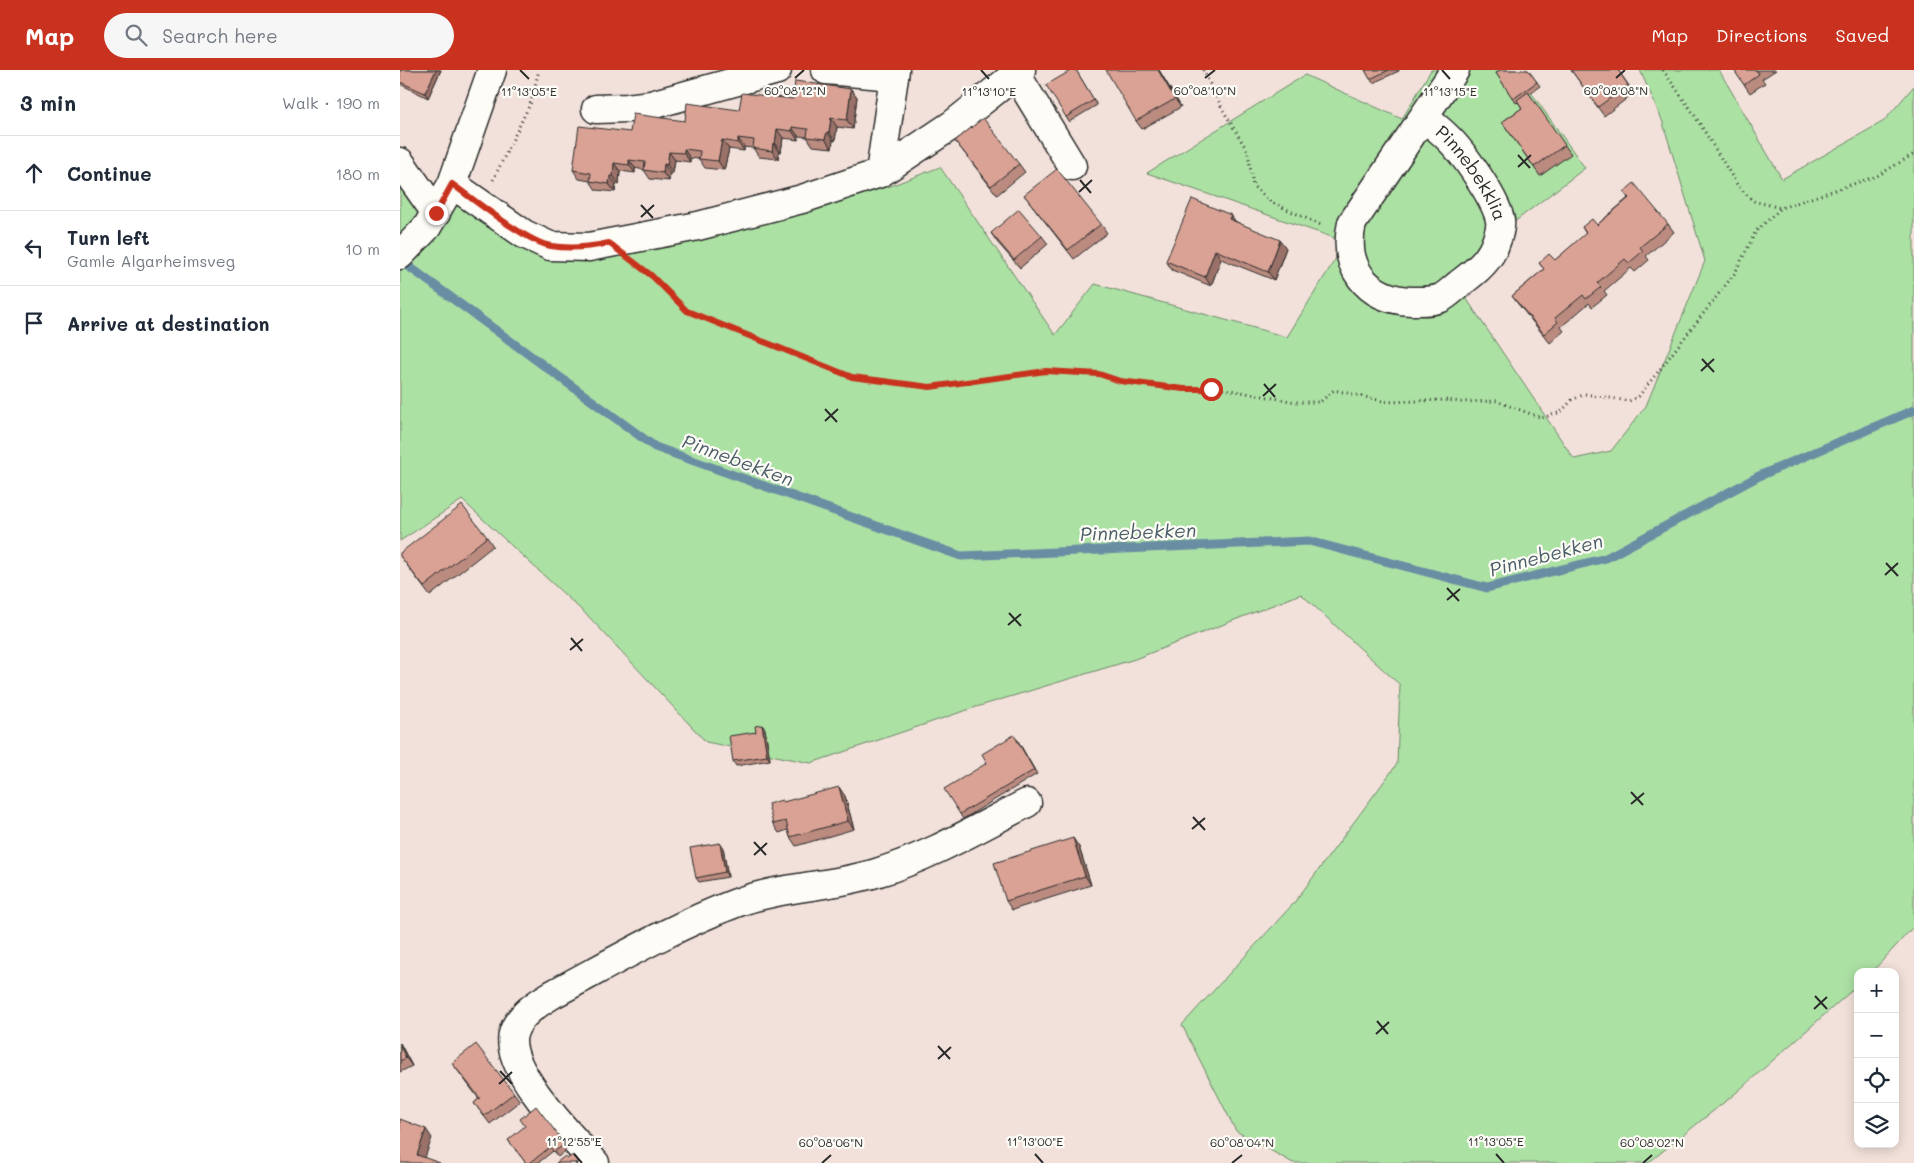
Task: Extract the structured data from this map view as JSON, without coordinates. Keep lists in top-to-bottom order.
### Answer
{
  "streets": {
    "street": ["Pinnebekklia"]
  },
  "water": ["Pinnebekken"],
  "page": {
    "header": "Map",
    "search": "Search here",
    "nav": ["Map", "Directions", "Saved"],
    "heading": ["3 min", "Walk · 190 m"],
    "list": [
      ["Continue", "180 m"],
      ["Turn left", "Gamle Algarheimsveg", "10 m"],
      "Arrive at destination"
    ],
    "map_buttons": ["+", "−"]
  },
  "coordinates": [
    "60°08'10\"N",
    "60°08'08\"N",
    "60°08'12\"N",
    "11°13'10\"E",
    "11°13'15\"E",
    "11°13'05\"E",
    "11°12'55\"E",
    "11°13'00\"E",
    "60°08'06\"N",
    "60°08'04\"N",
    "60°08'02\"N"
  ]
}
